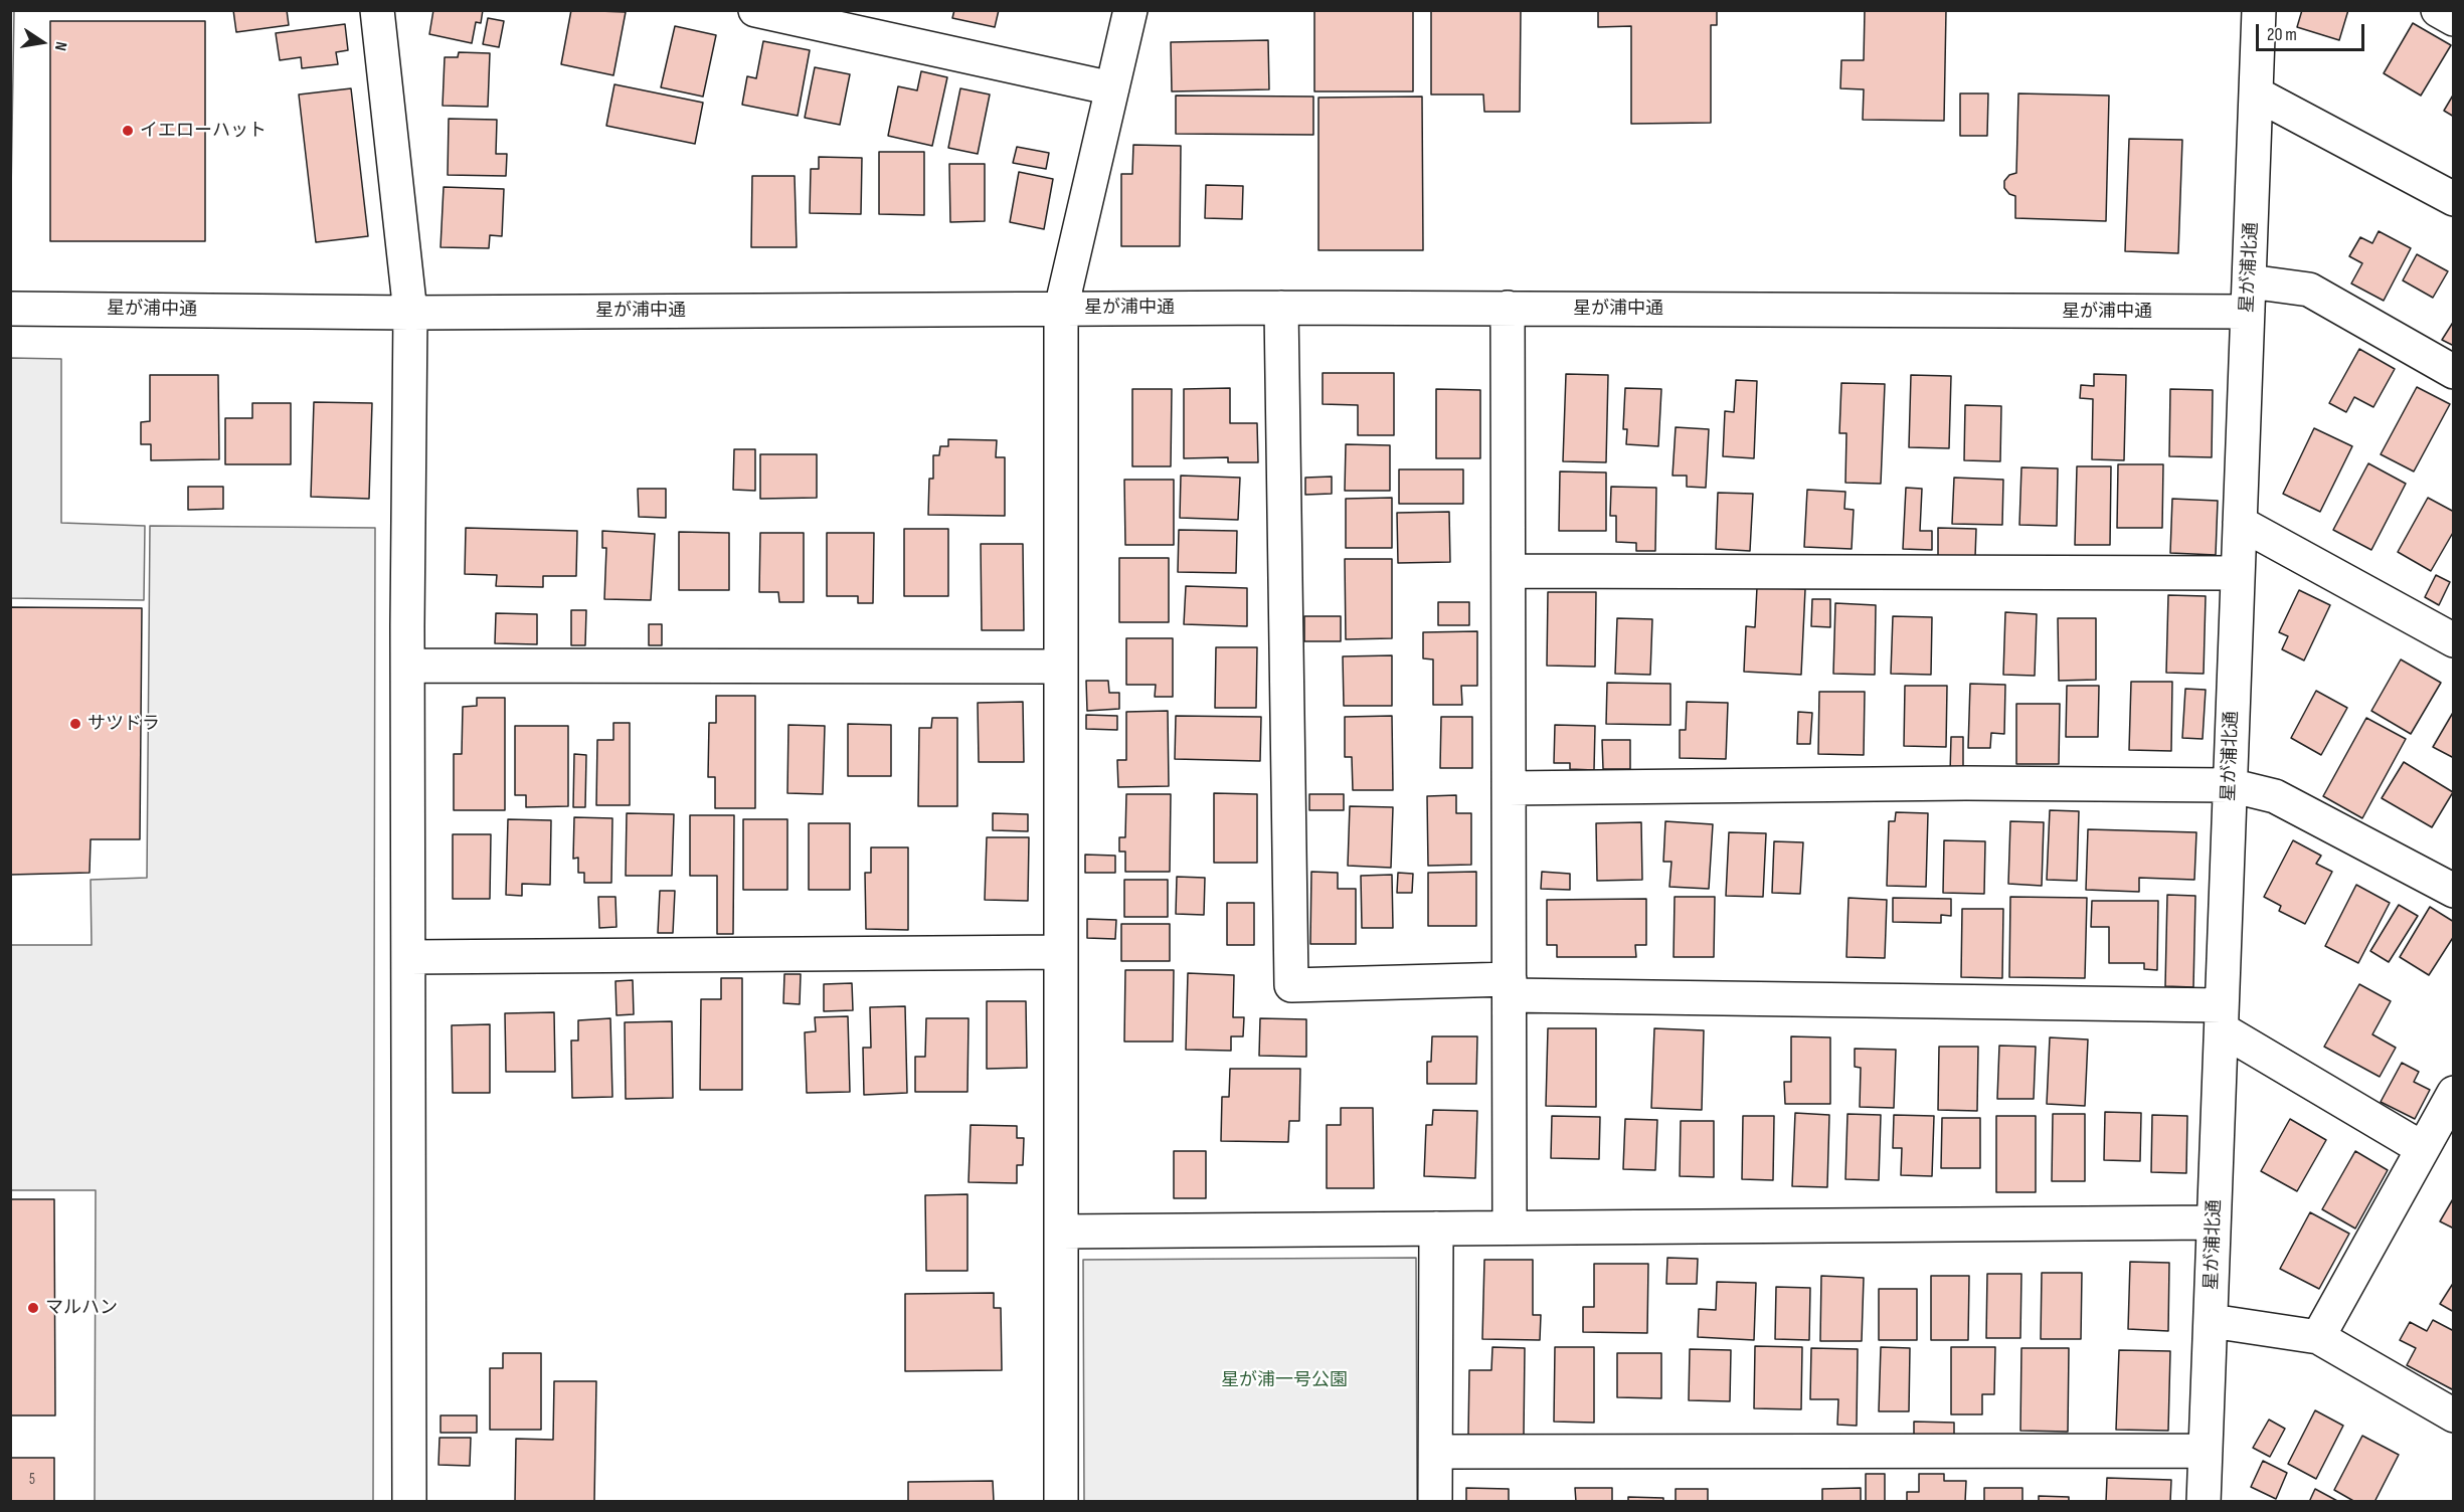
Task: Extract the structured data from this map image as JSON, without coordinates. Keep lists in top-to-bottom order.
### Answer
{
  "streets": {
    "street": ["星が浦北通", "星が浦中通"]
  },
  "crossings": [
    ["星が浦北通", "星が浦中通"]
  ],
  "parks": ["星が浦一号公園"],
  "places": ["イエローハット", "サツドラ", "マルハン"],
  "house_numbers": ["5"],
  "scale_bar": "20 m",
  "north": "right"
}
